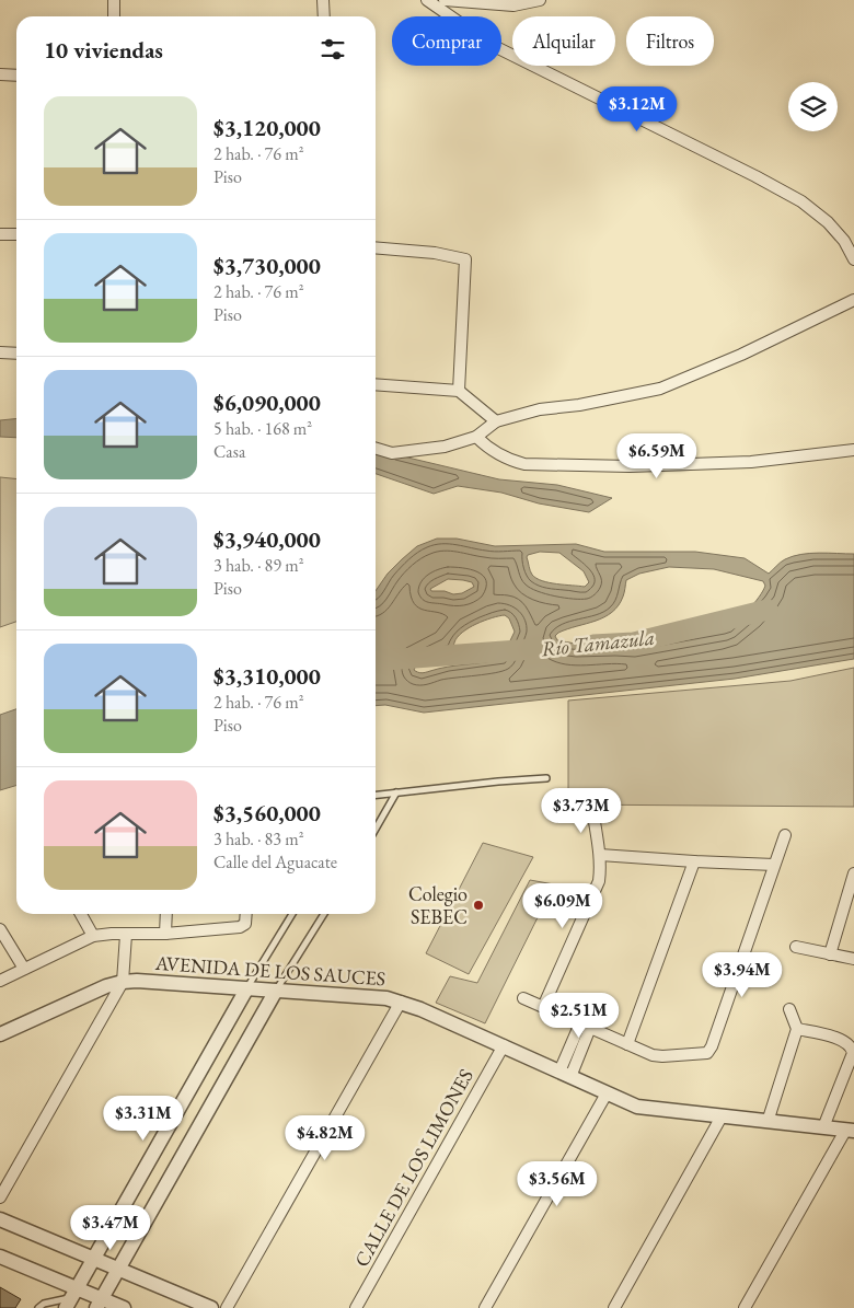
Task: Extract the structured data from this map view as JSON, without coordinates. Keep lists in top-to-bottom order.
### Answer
{
  "streets": {
    "street": ["AVENIDA DE LOS SAUCES", "CALLE DE LOS LIMONES"]
  },
  "crossings": [
    ["AVENIDA DE LOS SAUCES", "CALLE DE LOS LIMONES"]
  ],
  "water": ["Río Tamazula"],
  "places": ["Colegio SEBEC"],
  "page": {
    "chip": ["Comprar", "Alquilar", "Filtros"],
    "heading": "10 viviendas",
    "list": [
      {
        "name": "$3,120,000",
        "note": "2 hab. · 76 m² · Piso"
      },
      {
        "name": "$3,730,000",
        "note": "2 hab. · 76 m² · Piso"
      },
      {
        "name": "$6,090,000",
        "note": "5 hab. · 168 m² · Casa"
      },
      {
        "name": "$3,940,000",
        "note": "3 hab. · 89 m² · Piso"
      },
      {
        "name": "$3,310,000",
        "note": "2 hab. · 76 m² · Piso"
      },
      {
        "name": "$3,560,000",
        "note": "3 hab. · 83 m² · Calle del Aguacate"
      }
    ],
    "price": [
      "$3.12M",
      "$6.59M",
      "$3.73M",
      "$6.09M",
      "$3.94M",
      "$2.51M",
      "$3.31M",
      "$4.82M",
      "$3.56M",
      "$3.47M"
    ]
  }
}
